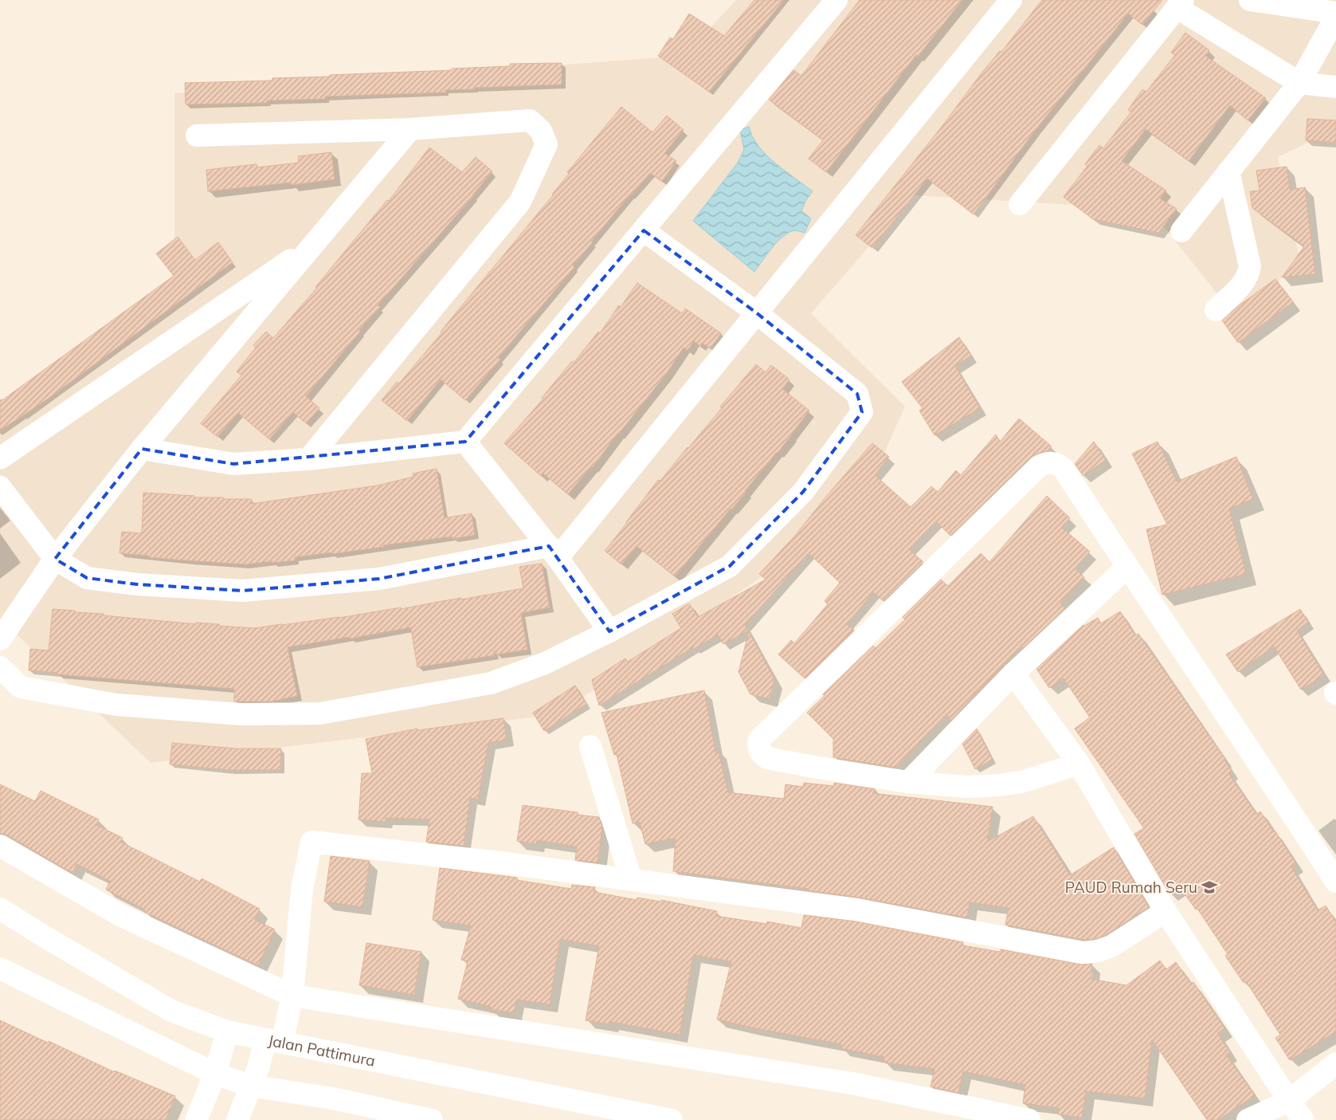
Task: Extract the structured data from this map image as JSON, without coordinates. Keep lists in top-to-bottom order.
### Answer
{
  "streets": {
    "street": ["Jalan Pattimura"]
  },
  "places": {
    "school or university": ["PAUD Rumah Seru"]
  }
}
